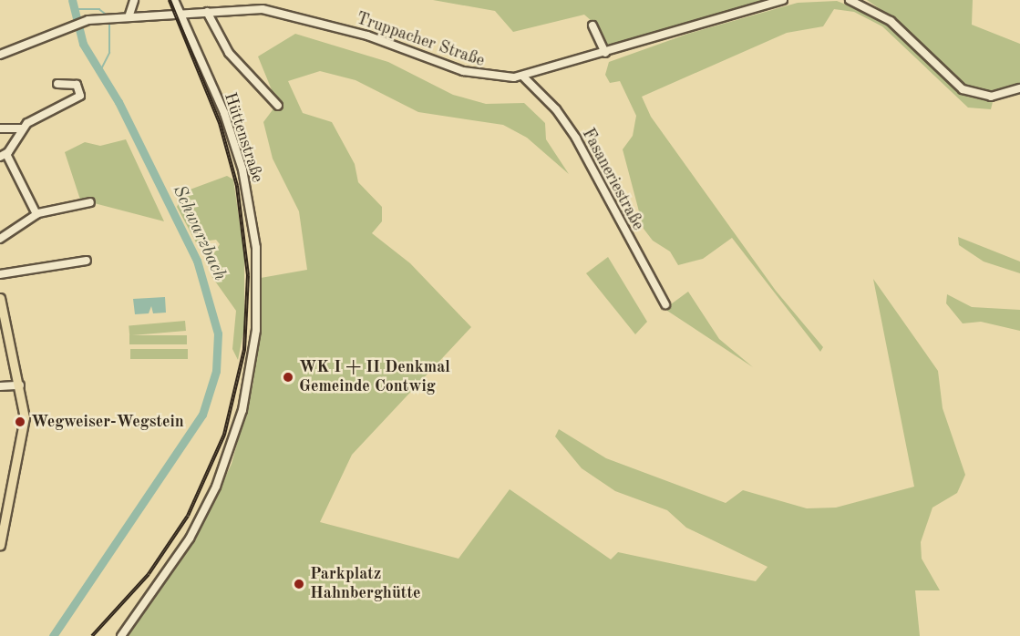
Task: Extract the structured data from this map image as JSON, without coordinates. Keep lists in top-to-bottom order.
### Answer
{
  "streets": {
    "street": ["Truppacher Straße", "Hüttenstraße", "Fasaneriestraße"]
  },
  "crossings": [
    ["Truppacher Straße", "Hüttenstraße"],
    ["Truppacher Straße", "Fasaneriestraße"]
  ],
  "water": ["Schwarzbach"],
  "places": ["WK I + II Denkmal Gemeinde Contwig", "Wegweiser-Wegstein", "Parkplatz Hahnberghütte"]
}
